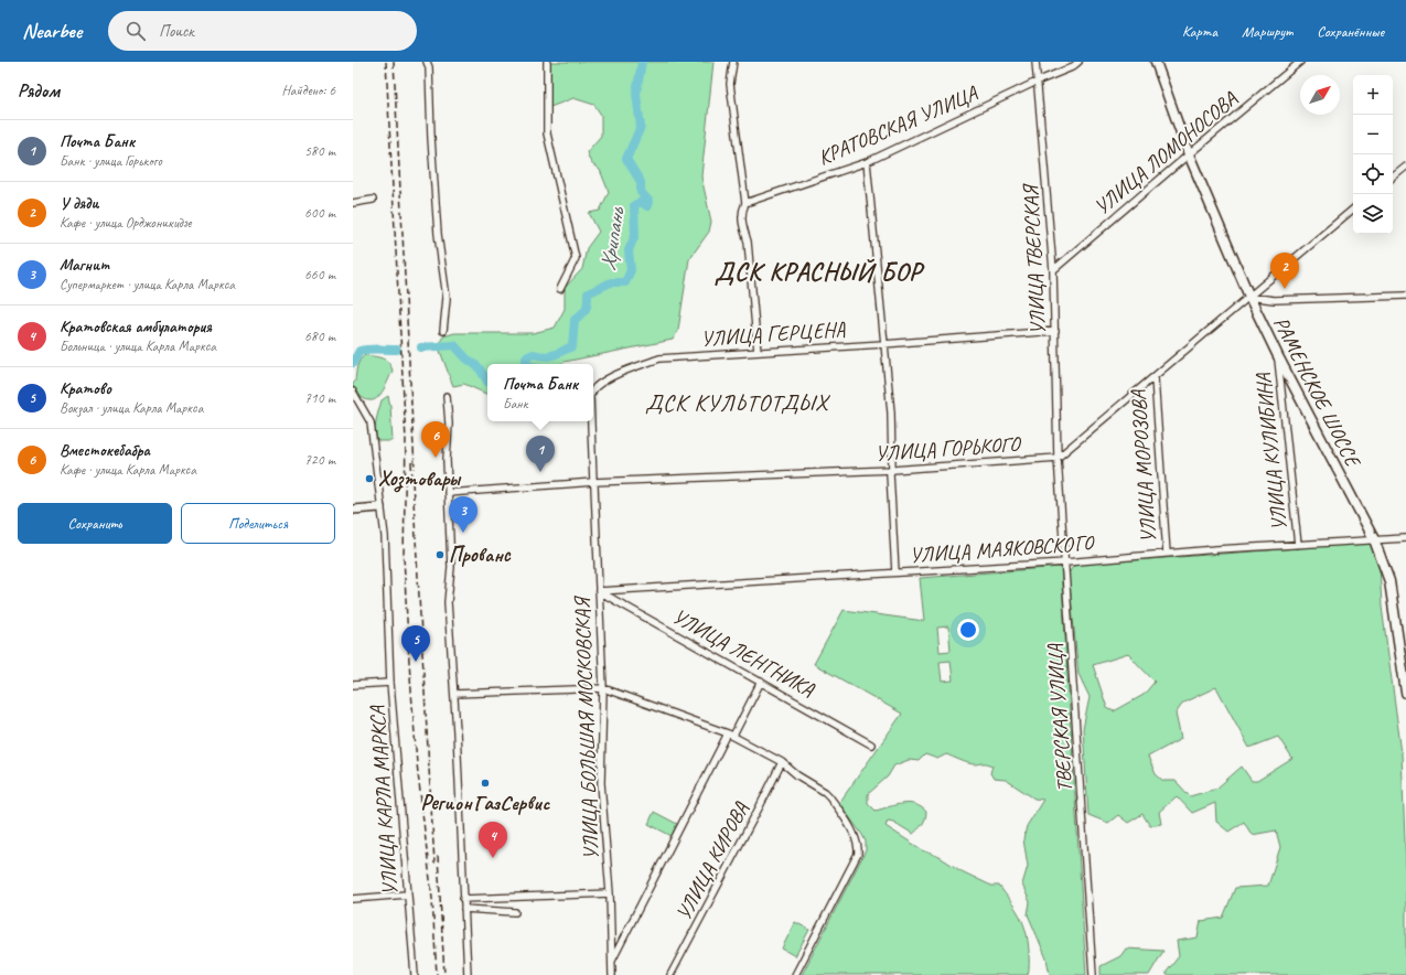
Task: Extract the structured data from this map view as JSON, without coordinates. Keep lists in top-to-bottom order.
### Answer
{
  "streets": {
    "main road": ["РАМЕНСКОЕ ШОССЕ"],
    "street": [
      "КРАТОВСКАЯ УЛИЦА",
      "УЛИЦА ЛОМОНОСОВА",
      "УЛИЦА ТВЕРСКАЯ",
      "УЛИЦА ГЕРЦЕНА",
      "УЛИЦА ГОРЬКОГО",
      "УЛИЦА КУЛИБИНА",
      "УЛИЦА МОРОЗОВА",
      "УЛИЦА МАЯКОВСКОГО",
      "УЛИЦА ЛЕНГНИКА",
      "ТВЕРСКАЯ УЛИЦА",
      "УЛИЦА БОЛЬШАЯ МОСКОВСКАЯ",
      "УЛИЦА КАРЛА МАРКСА",
      "УЛИЦА КИРОВА"
    ]
  },
  "crossings": [
    ["КРАТОВСКАЯ УЛИЦА", "УЛИЦА ТВЕРСКАЯ"],
    ["УЛИЦА ЛОМОНОСОВА", "УЛИЦА ТВЕРСКАЯ"],
    ["УЛИЦА ЛОМОНОСОВА", "РАМЕНСКОЕ ШОССЕ"],
    ["УЛИЦА ТВЕРСКАЯ", "УЛИЦА ГЕРЦЕНА"],
    ["УЛИЦА ТВЕРСКАЯ", "УЛИЦА ГОРЬКОГО"],
    ["УЛИЦА ТВЕРСКАЯ", "ТВЕРСКАЯ УЛИЦА"],
    ["УЛИЦА ГЕРЦЕНА", "УЛИЦА ГОРЬКОГО"],
    ["УЛИЦА ГЕРЦЕНА", "УЛИЦА БОЛЬШАЯ МОСКОВСКАЯ"],
    ["РАМЕНСКОЕ ШОССЕ", "УЛИЦА КУЛИБИНА"],
    ["РАМЕНСКОЕ ШОССЕ", "УЛИЦА МАЯКОВСКОГО"],
    ["УЛИЦА ГОРЬКОГО", "ТВЕРСКАЯ УЛИЦА"],
    ["УЛИЦА ГОРЬКОГО", "УЛИЦА БОЛЬШАЯ МОСКОВСКАЯ"],
    ["УЛИЦА КУЛИБИНА", "УЛИЦА МАЯКОВСКОГО"],
    ["УЛИЦА МОРОЗОВА", "УЛИЦА МАЯКОВСКОГО"],
    ["УЛИЦА МАЯКОВСКОГО", "УЛИЦА ЛЕНГНИКА"],
    ["УЛИЦА МАЯКОВСКОГО", "ТВЕРСКАЯ УЛИЦА"],
    ["УЛИЦА МАЯКОВСКОГО", "УЛИЦА БОЛЬШАЯ МОСКОВСКАЯ"],
    ["УЛИЦА ЛЕНГНИКА", "УЛИЦА БОЛЬШАЯ МОСКОВСКАЯ"]
  ],
  "districts": ["ДСК КРАСНЫЙ БОР", "ДСК КУЛЬТОТДЫХ"],
  "water": ["Хрипань"],
  "places": ["Хозтовары", "Прованс", "РегионГазСервис"],
  "north": "top right",
  "page": {
    "header": "Nearbee",
    "search": "Поиск",
    "nav": ["Карта", "Маршрут", "Сохранённые"],
    "heading": ["Рядом", "Найдено: 6"],
    "map_buttons": ["+", "−"],
    "list": [
      {
        "mark": "1",
        "name": "Почта Банк",
        "note": "Банк · улица Горького",
        "value": "580 m"
      },
      {
        "mark": "2",
        "name": "У дяди",
        "note": "Кафе · улица Орджоникидзе",
        "value": "600 m"
      },
      {
        "mark": "3",
        "name": "Магнит",
        "note": "Супермаркет · улица Карла Маркса",
        "value": "660 m"
      },
      {
        "mark": "4",
        "name": "Кратовская амбулатория",
        "note": "Больница · улица Карла Маркса",
        "value": "680 m"
      },
      {
        "mark": "5",
        "name": "Кратово",
        "note": "Вокзал · улица Карла Маркса",
        "value": "710 m"
      },
      {
        "mark": "6",
        "name": "Вместокебабра",
        "note": "Кафе · улица Карла Маркса",
        "value": "720 m"
      }
    ],
    "pins": [
      "2",
      "6",
      "1",
      "3",
      "5",
      "4"
    ],
    "popup": ["Почта Банк", "Банк"],
    "buttons": ["Сохранить", "Поделиться"]
  }
}
